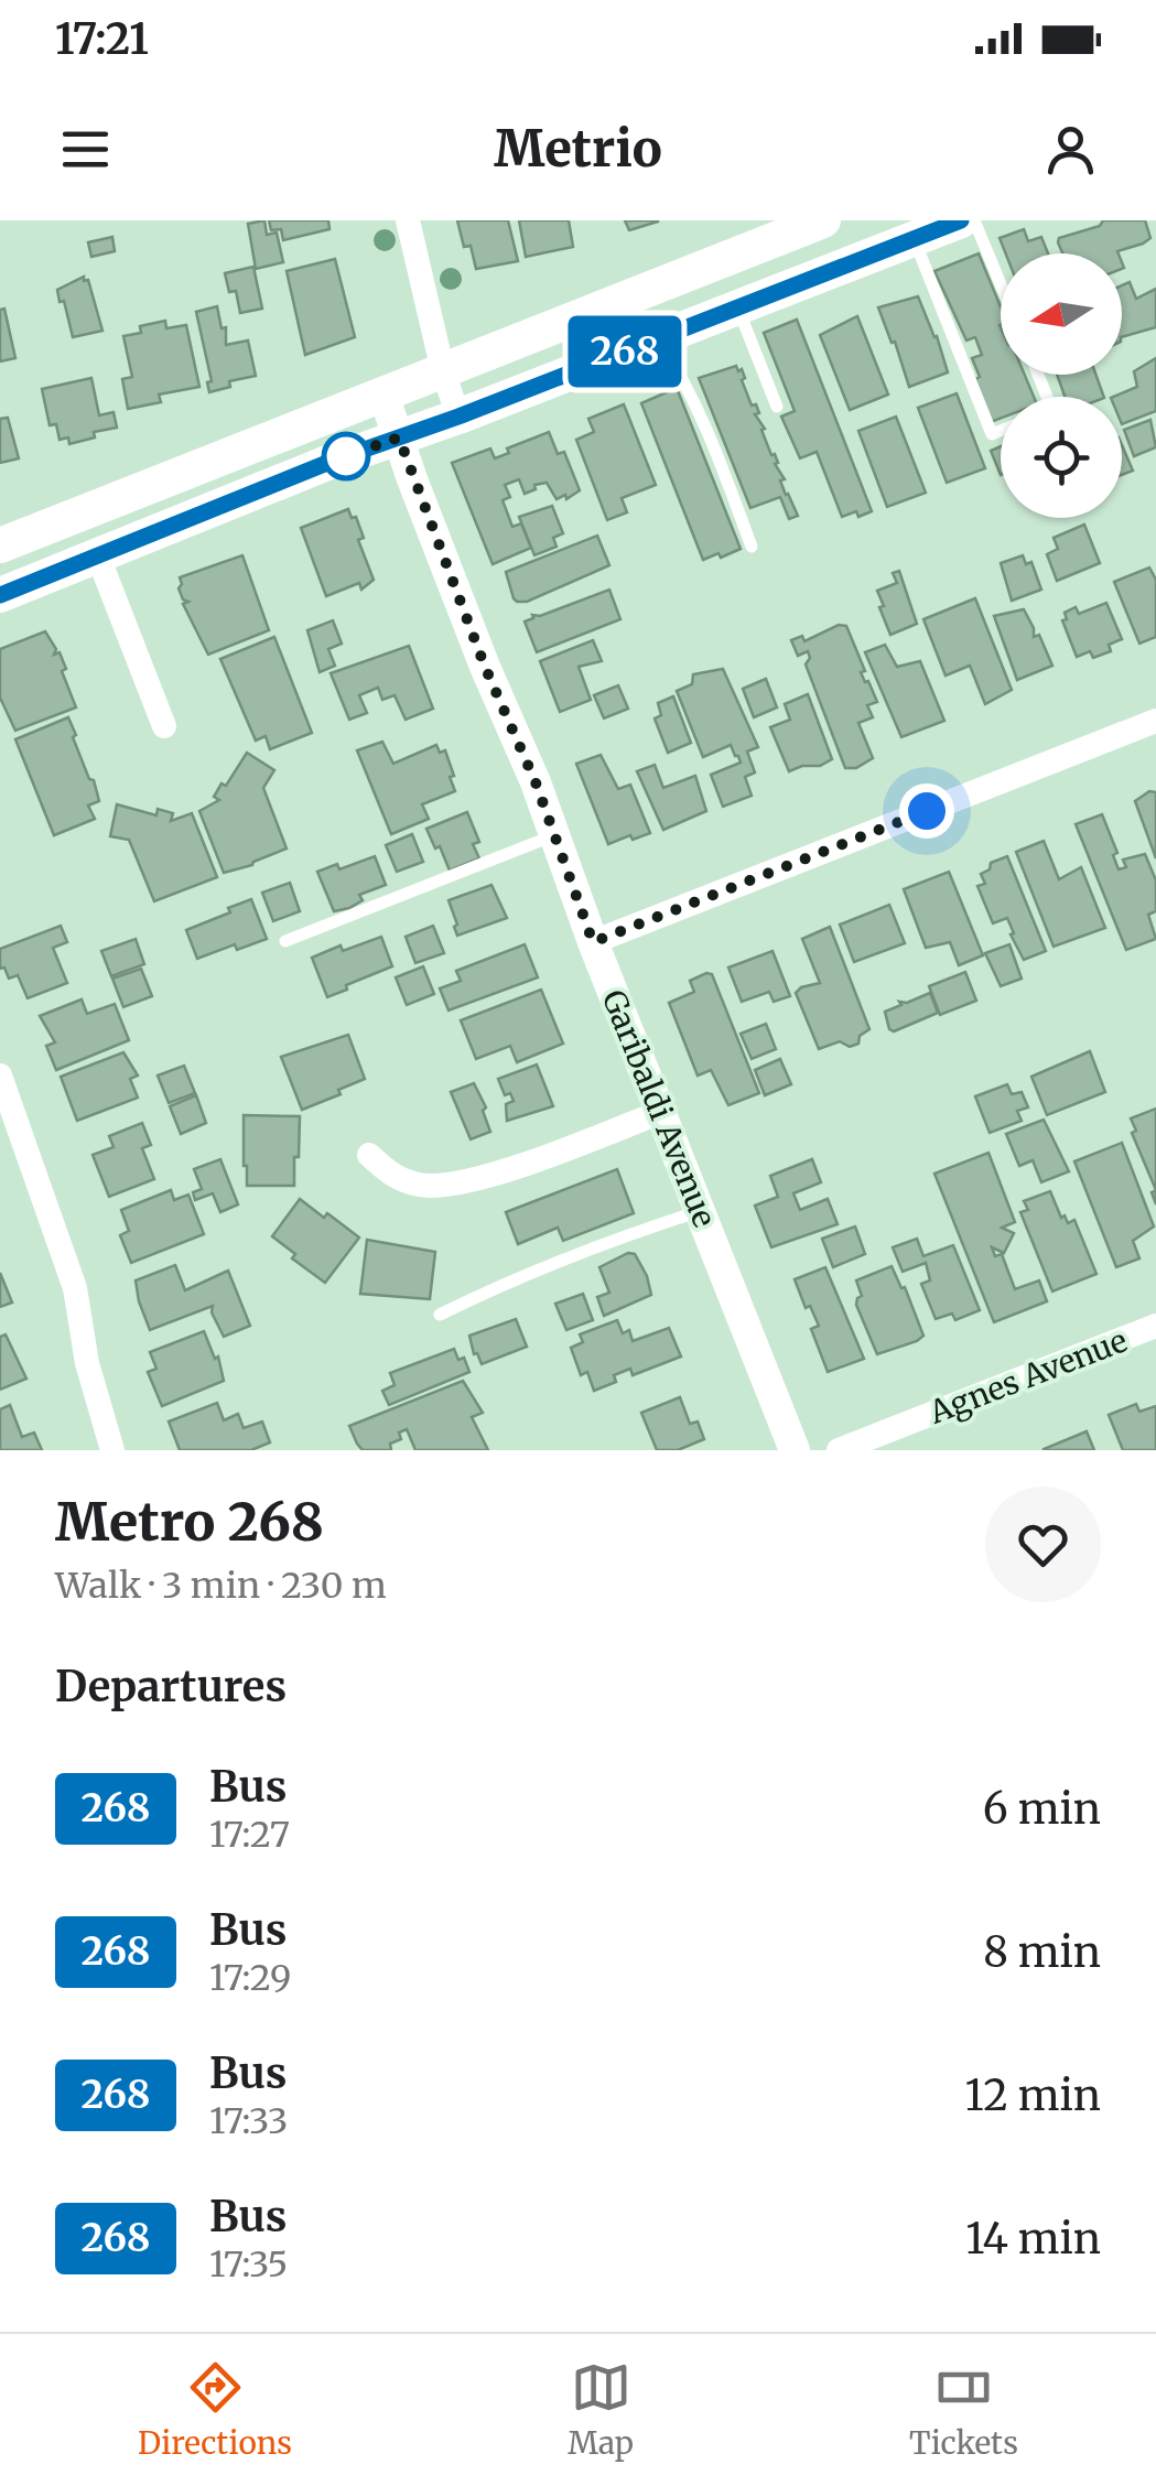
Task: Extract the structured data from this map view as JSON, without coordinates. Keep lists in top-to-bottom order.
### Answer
{
  "streets": {
    "street": ["Garibaldi Avenue", "Agnes Avenue"]
  },
  "lines": ["bus line 268"],
  "north": "left",
  "page": {
    "status": "17:21",
    "header": "Metrio",
    "on_map": "268",
    "heading": [
      ["Metro 268", "Walk · 3 min · 230 m"],
      "Departures"
    ],
    "list": [
      {
        "mark": "268",
        "name": "Bus",
        "note": "17:27",
        "value": "6 min"
      },
      {
        "mark": "268",
        "name": "Bus",
        "note": "17:29",
        "value": "8 min"
      },
      {
        "mark": "268",
        "name": "Bus",
        "note": "17:33",
        "value": "12 min"
      },
      {
        "mark": "268",
        "name": "Bus",
        "note": "17:35",
        "value": "14 min"
      }
    ],
    "tabs": ["Directions", "Map", "Tickets"]
  }
}
